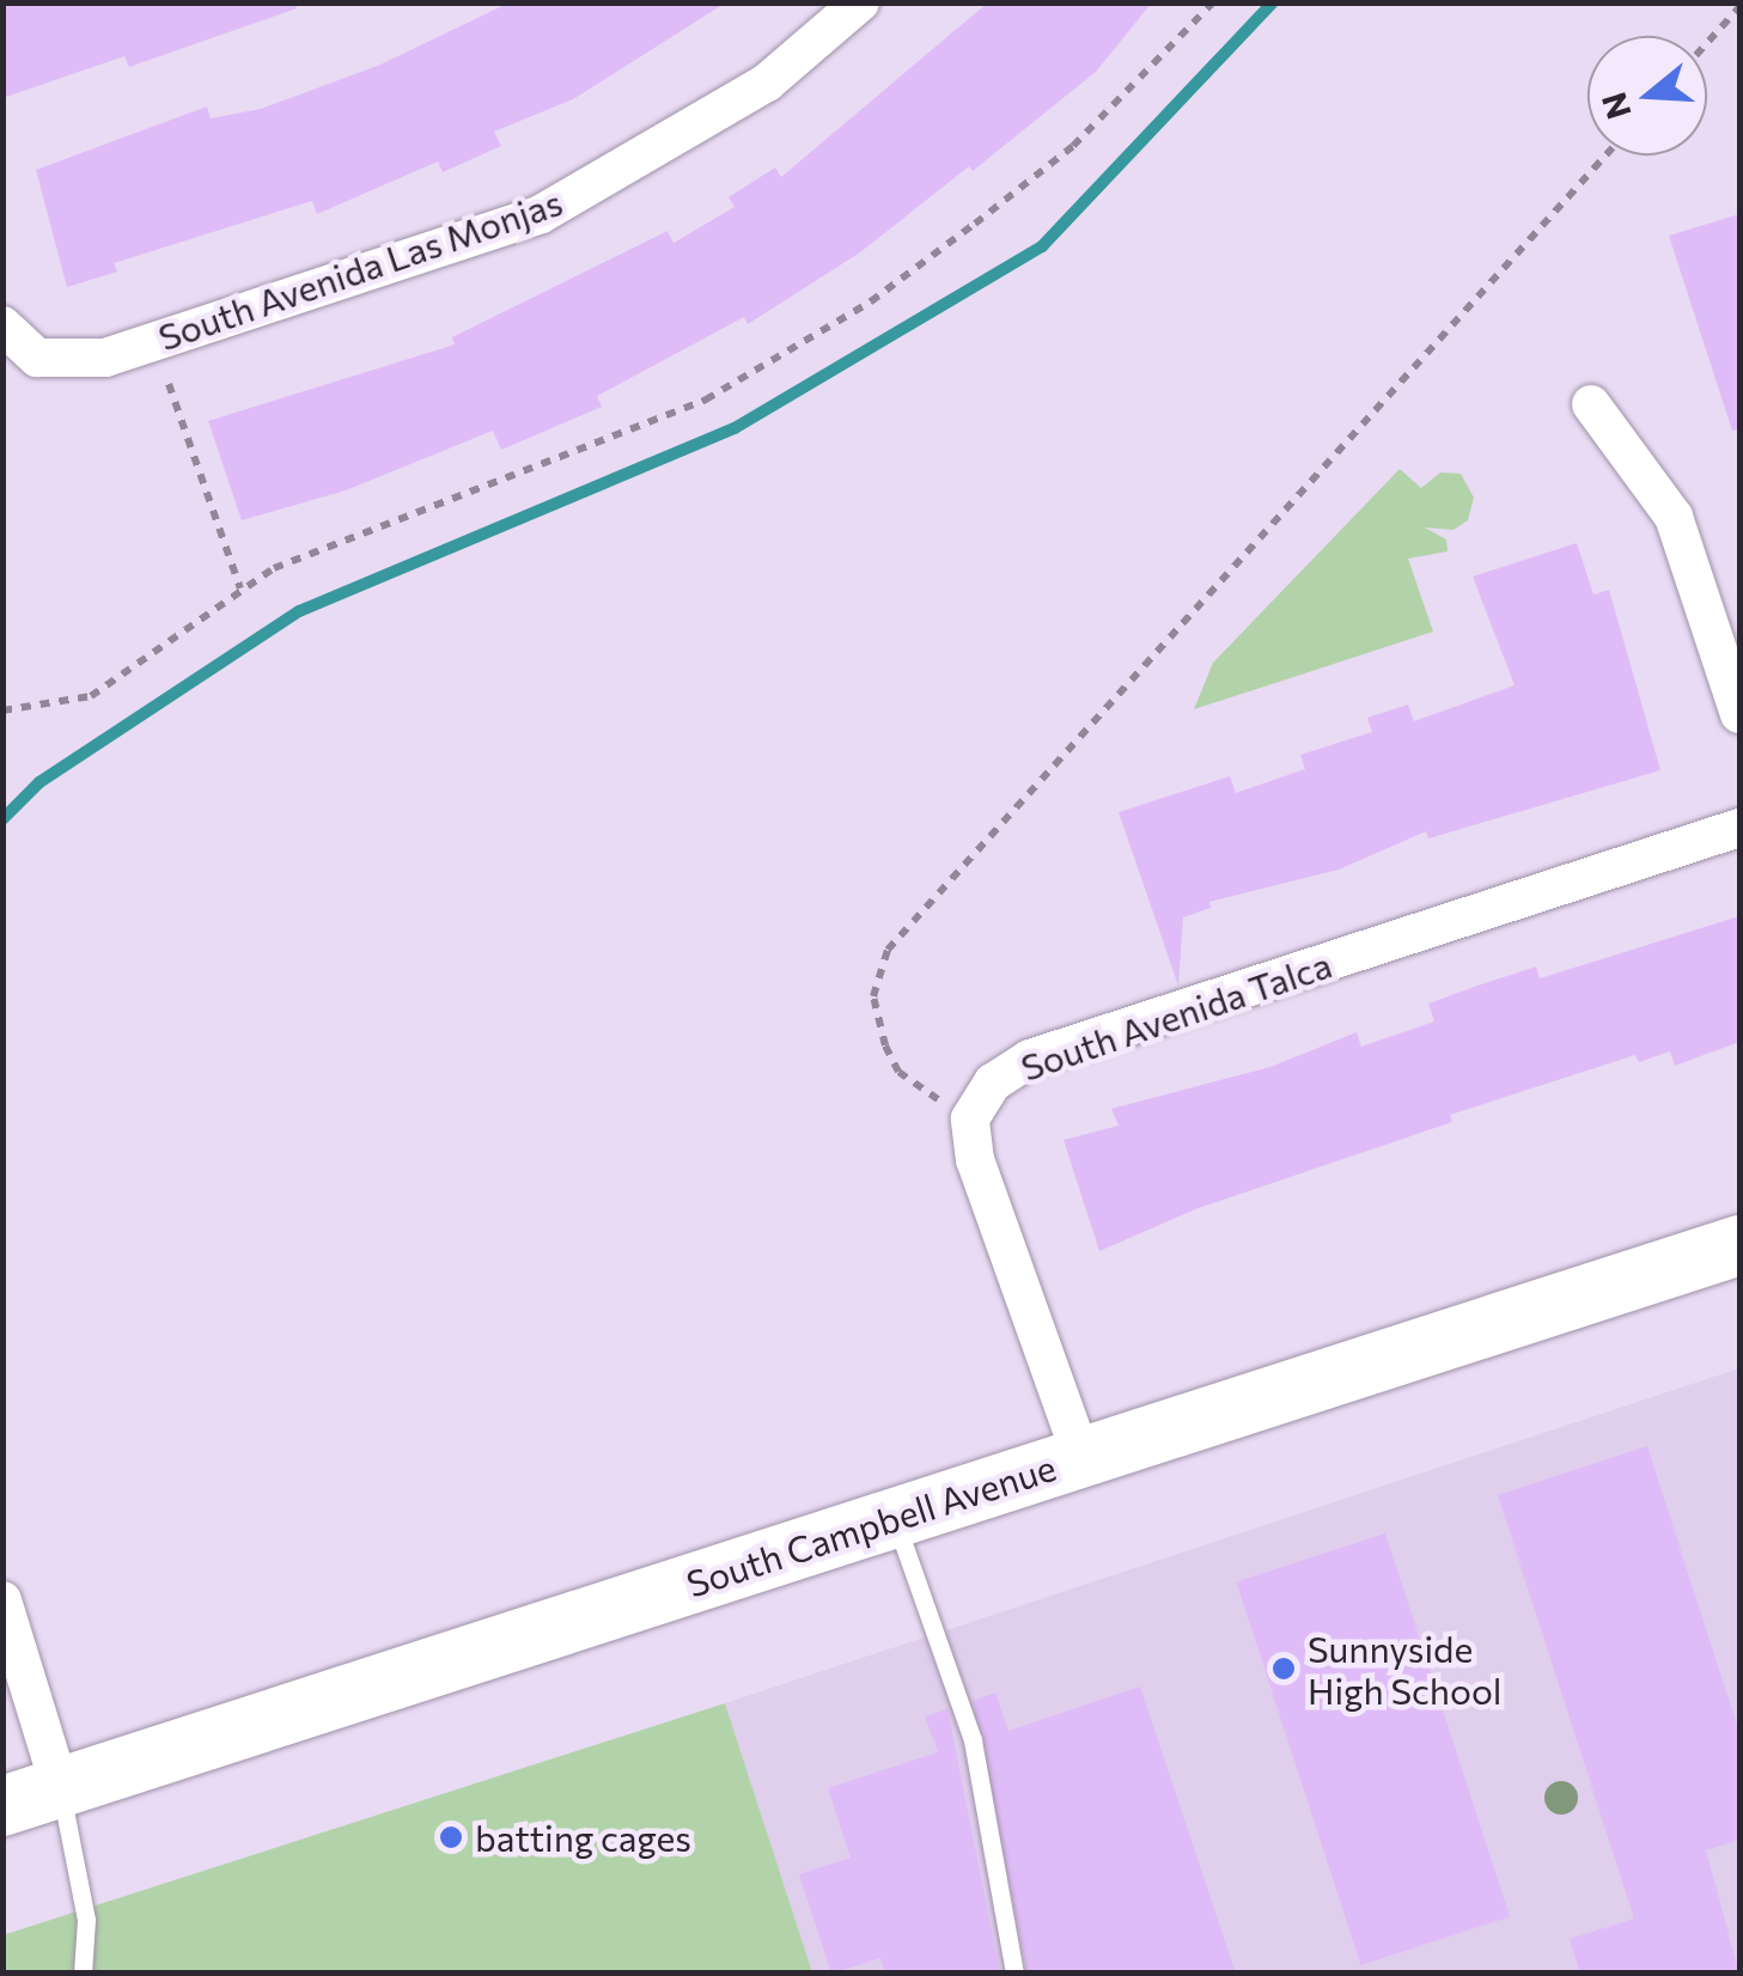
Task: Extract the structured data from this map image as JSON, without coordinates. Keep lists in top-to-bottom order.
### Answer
{
  "streets": {
    "main road": ["South Campbell Avenue"],
    "street": ["South Avenida Las Monjas", "South Avenida Talca"]
  },
  "places": ["Sunnyside High School", "batting cages"],
  "north": "left"
}
